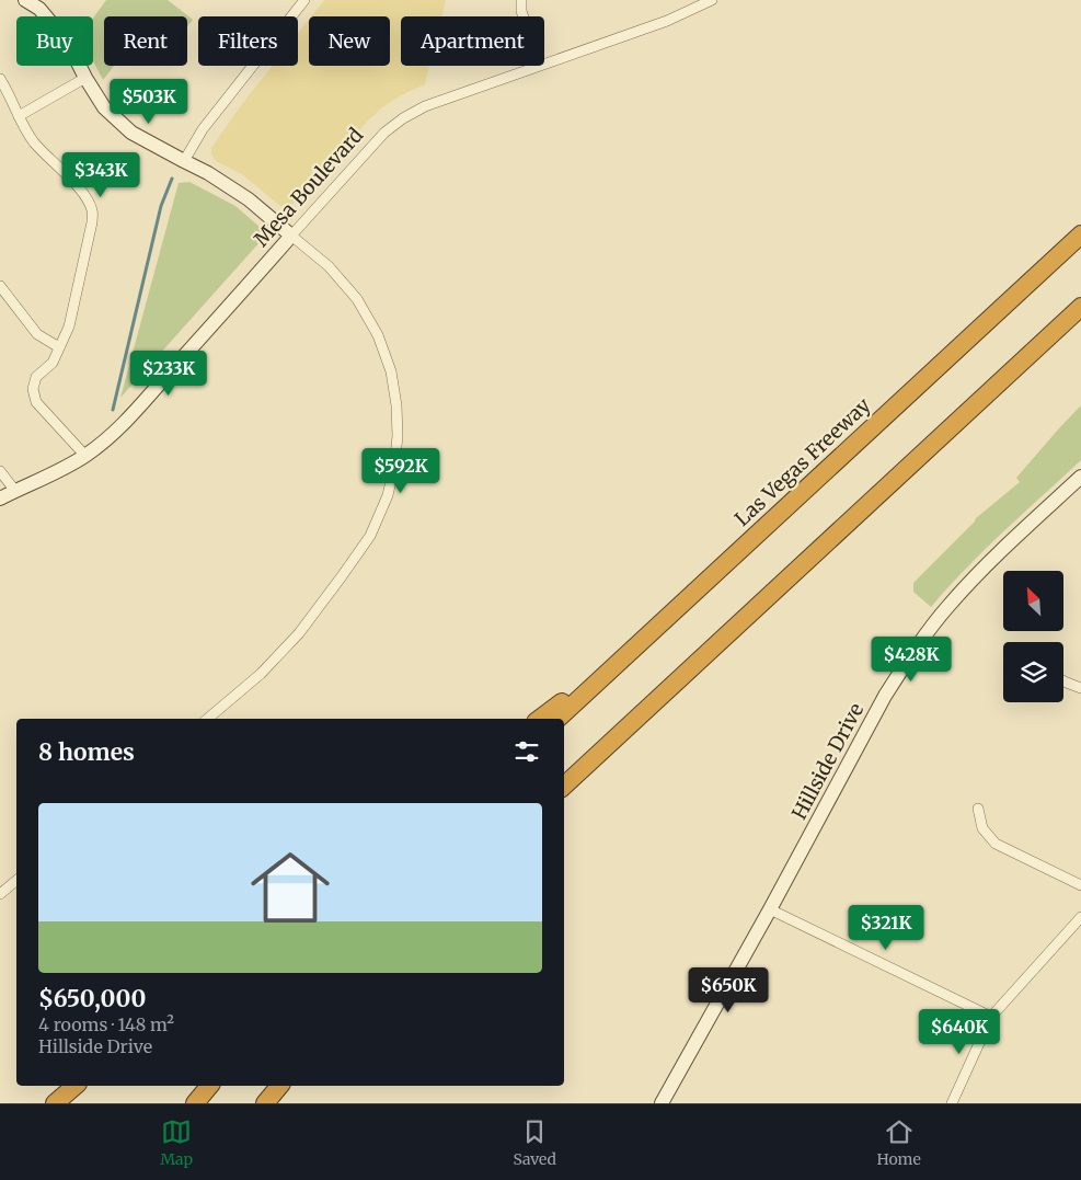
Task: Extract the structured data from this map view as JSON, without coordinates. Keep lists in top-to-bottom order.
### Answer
{
  "streets": {
    "highway": ["Las Vegas Freeway"],
    "street": ["Mesa Boulevard", "Hillside Drive"]
  },
  "north": "top left",
  "page": {
    "chip": [
      "Buy",
      "Rent",
      "Filters",
      "New",
      "Apartment"
    ],
    "price": [
      "$503K",
      "$343K",
      "$233K",
      "$592K",
      "$428K",
      "$321K",
      "$650K",
      "$640K"
    ],
    "heading": "8 homes",
    "list": [
      {
        "name": "$650,000",
        "note": "4 rooms · 148 m² · Hillside Drive"
      }
    ],
    "tabs": ["Map", "Saved", "Home"]
  }
}
